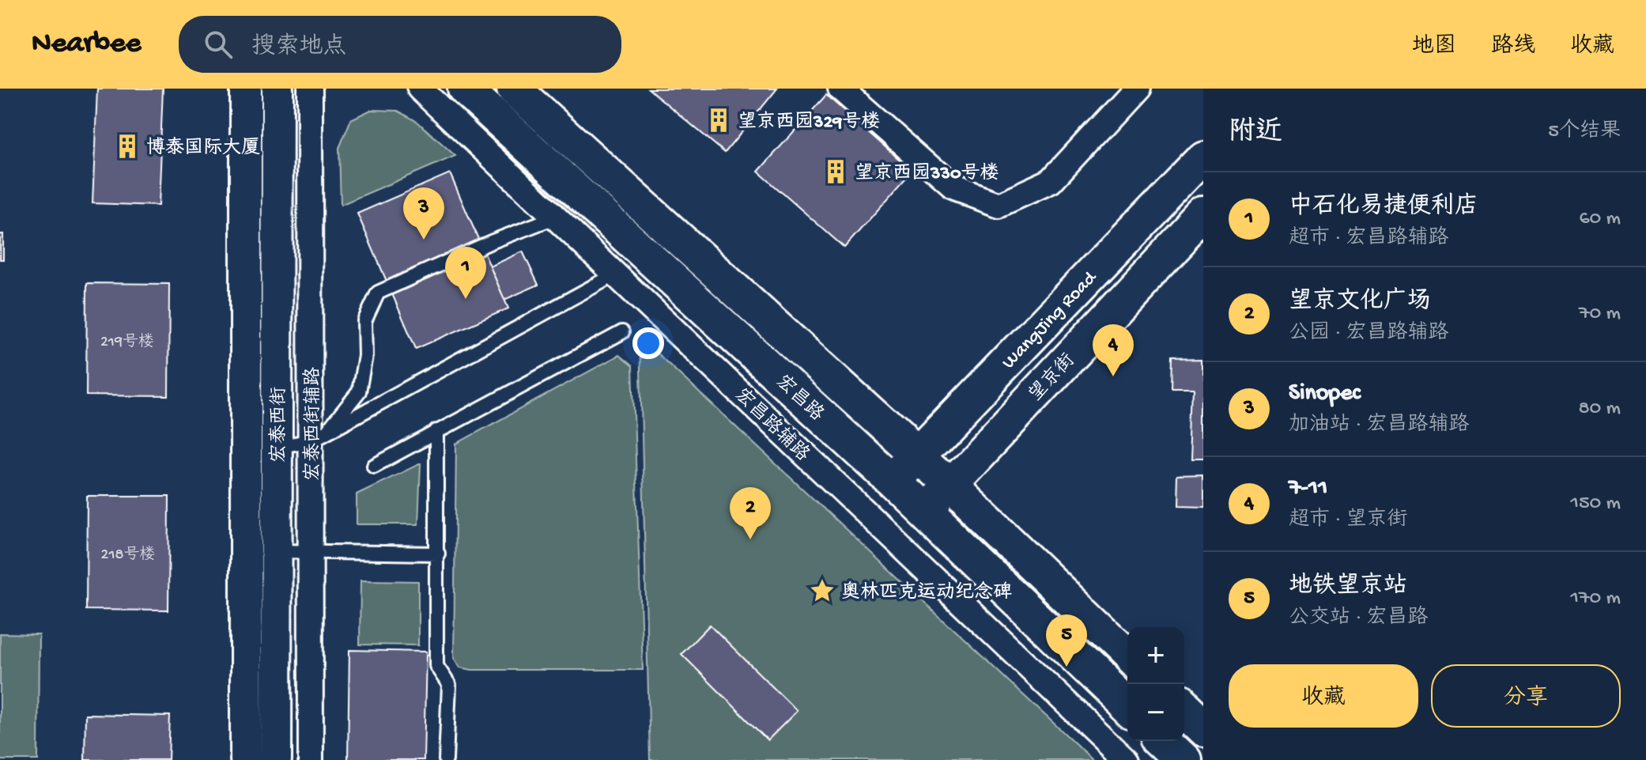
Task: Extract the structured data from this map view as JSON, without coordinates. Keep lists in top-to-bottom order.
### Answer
{
  "streets": {
    "main road": ["WangJing Road", "望京街", "宏昌路"],
    "street": ["宏泰西街辅路", "宏昌路辅路", "宏泰西街"]
  },
  "crossings": [
    ["WangJing Road", "宏昌路"],
    ["望京街", "宏昌路"]
  ],
  "places": {
    "building": ["望京西园329号楼", "博泰国际大厦", "望京西园330号楼"],
    "place": ["奥林匹克运动纪念碑"]
  },
  "house_numbers": ["219号楼", "218号楼"],
  "page": {
    "header": "Nearbee",
    "search": "搜索地点",
    "nav": ["地图", "路线", "收藏"],
    "heading": ["附近", "5个结果"],
    "list": [
      {
        "mark": "1",
        "name": "中石化易捷便利店",
        "note": "超市 · 宏昌路辅路",
        "value": "60 m"
      },
      {
        "mark": "2",
        "name": "望京文化广场",
        "note": "公园 · 宏昌路辅路",
        "value": "70 m"
      },
      {
        "mark": "3",
        "name": "Sinopec",
        "note": "加油站 · 宏昌路辅路",
        "value": "80 m"
      },
      {
        "mark": "4",
        "name": "7-11",
        "note": "超市 · 望京街",
        "value": "150 m"
      },
      {
        "mark": "5",
        "name": "地铁望京站",
        "note": "公交站 · 宏昌路",
        "value": "170 m"
      }
    ],
    "pins": [
      "3",
      "1",
      "4",
      "2",
      "5"
    ],
    "map_buttons": ["+", "−"],
    "buttons": ["收藏", "分享"]
  }
}
